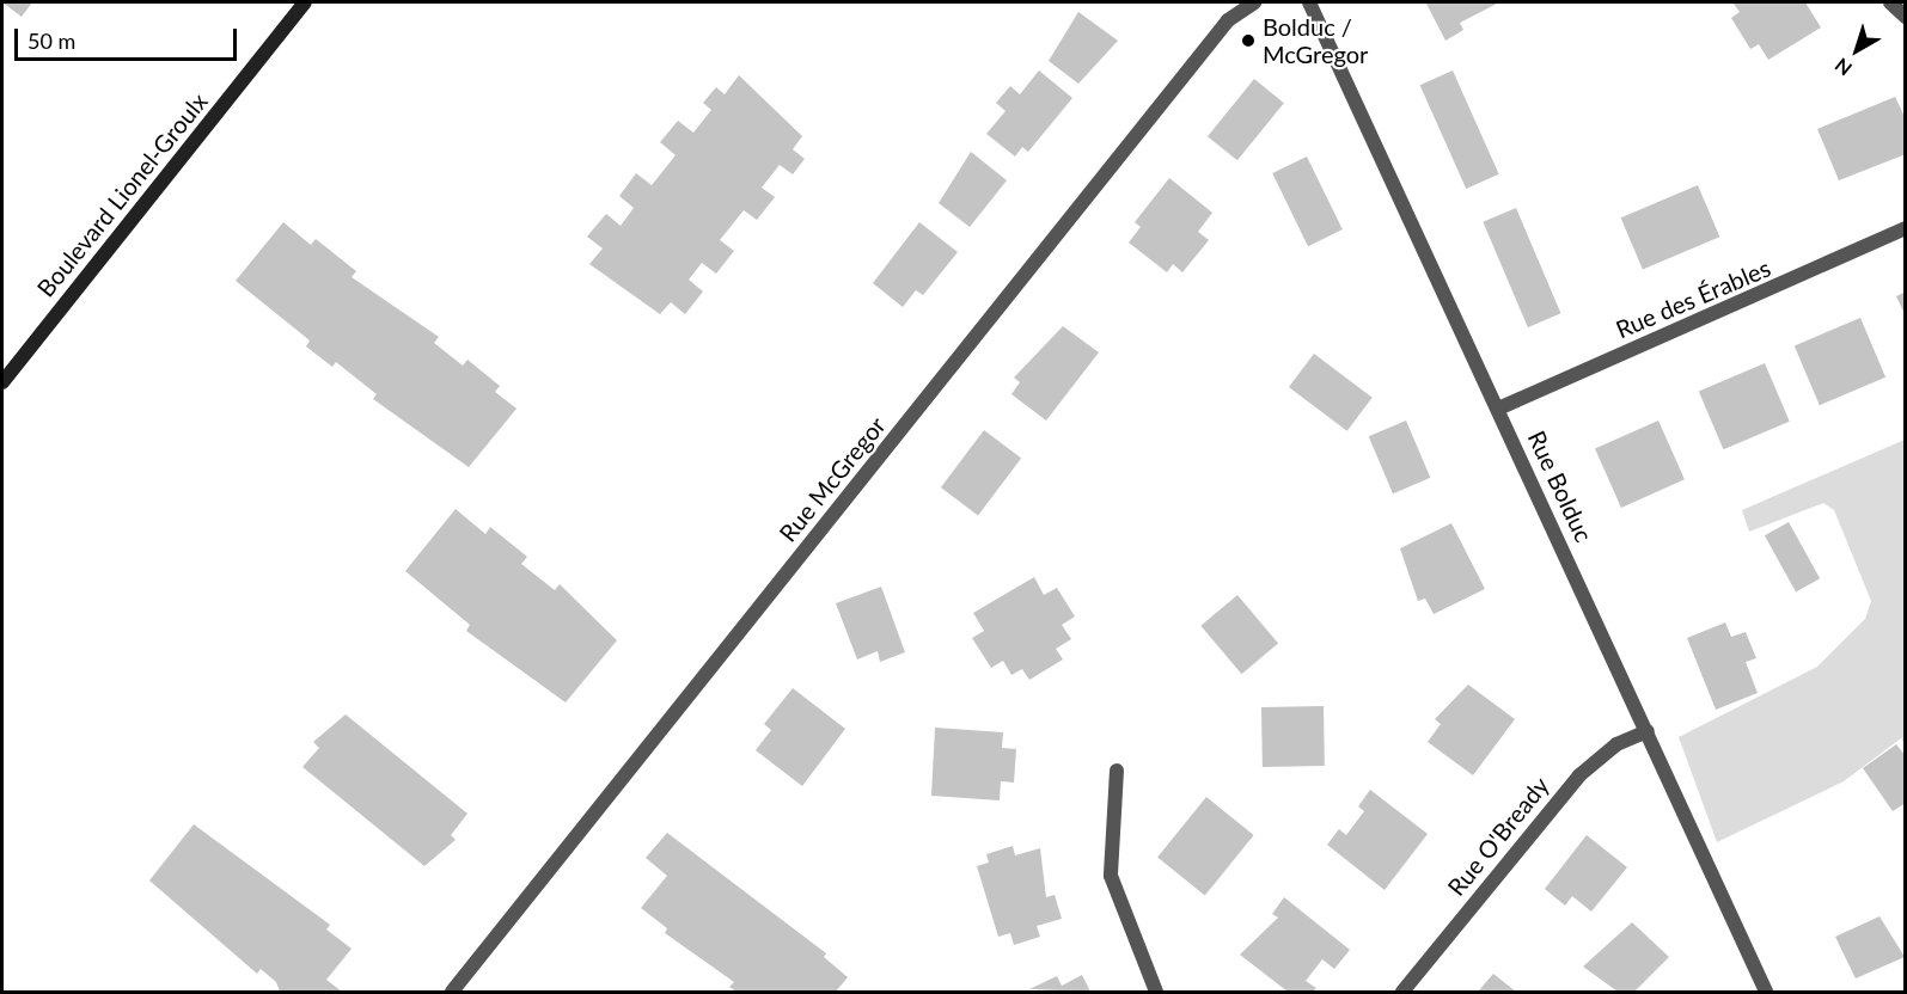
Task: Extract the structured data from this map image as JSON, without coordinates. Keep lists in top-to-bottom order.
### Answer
{
  "streets": {
    "main road": ["Boulevard Lionel-Groulx"],
    "street": [
      "Rue des Érables",
      "Rue McGregor",
      "Rue Bolduc",
      "Rue O'Bready"
    ]
  },
  "crossings": [
    ["Rue des Érables", "Rue Bolduc"],
    ["Rue Bolduc", "Rue O'Bready"]
  ],
  "places": ["Bolduc / McGregor"],
  "scale_bar": "50 m",
  "north": "bottom left"
}
